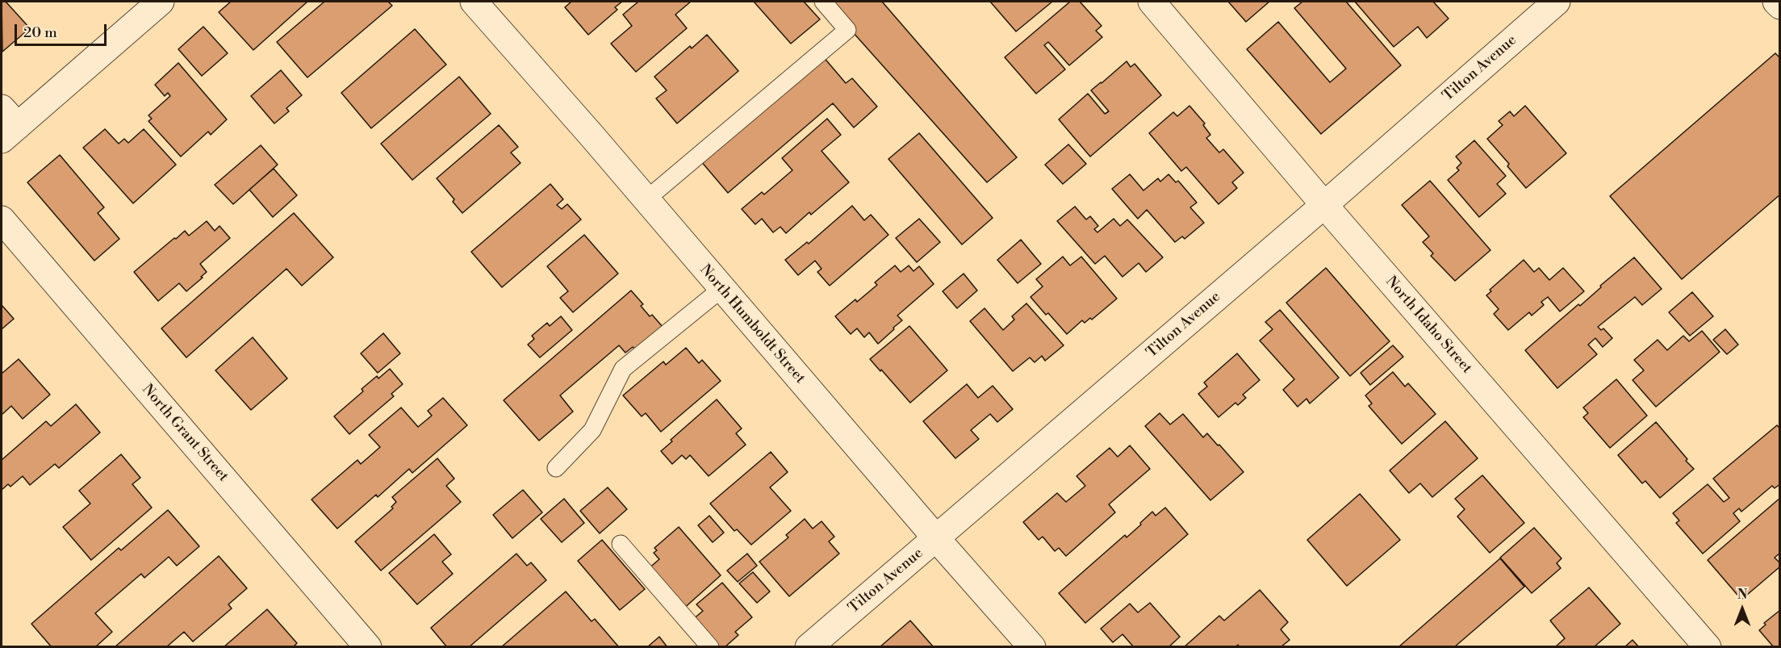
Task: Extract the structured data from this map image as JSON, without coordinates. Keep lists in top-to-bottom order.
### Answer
{
  "streets": {
    "street": [
      "Tilton Avenue",
      "North Humboldt Street",
      "North Idaho Street",
      "North Grant Street"
    ]
  },
  "crossings": [
    ["Tilton Avenue", "North Humboldt Street"],
    ["Tilton Avenue", "North Idaho Street"]
  ],
  "scale_bar": "20 m",
  "north": "top"
}
